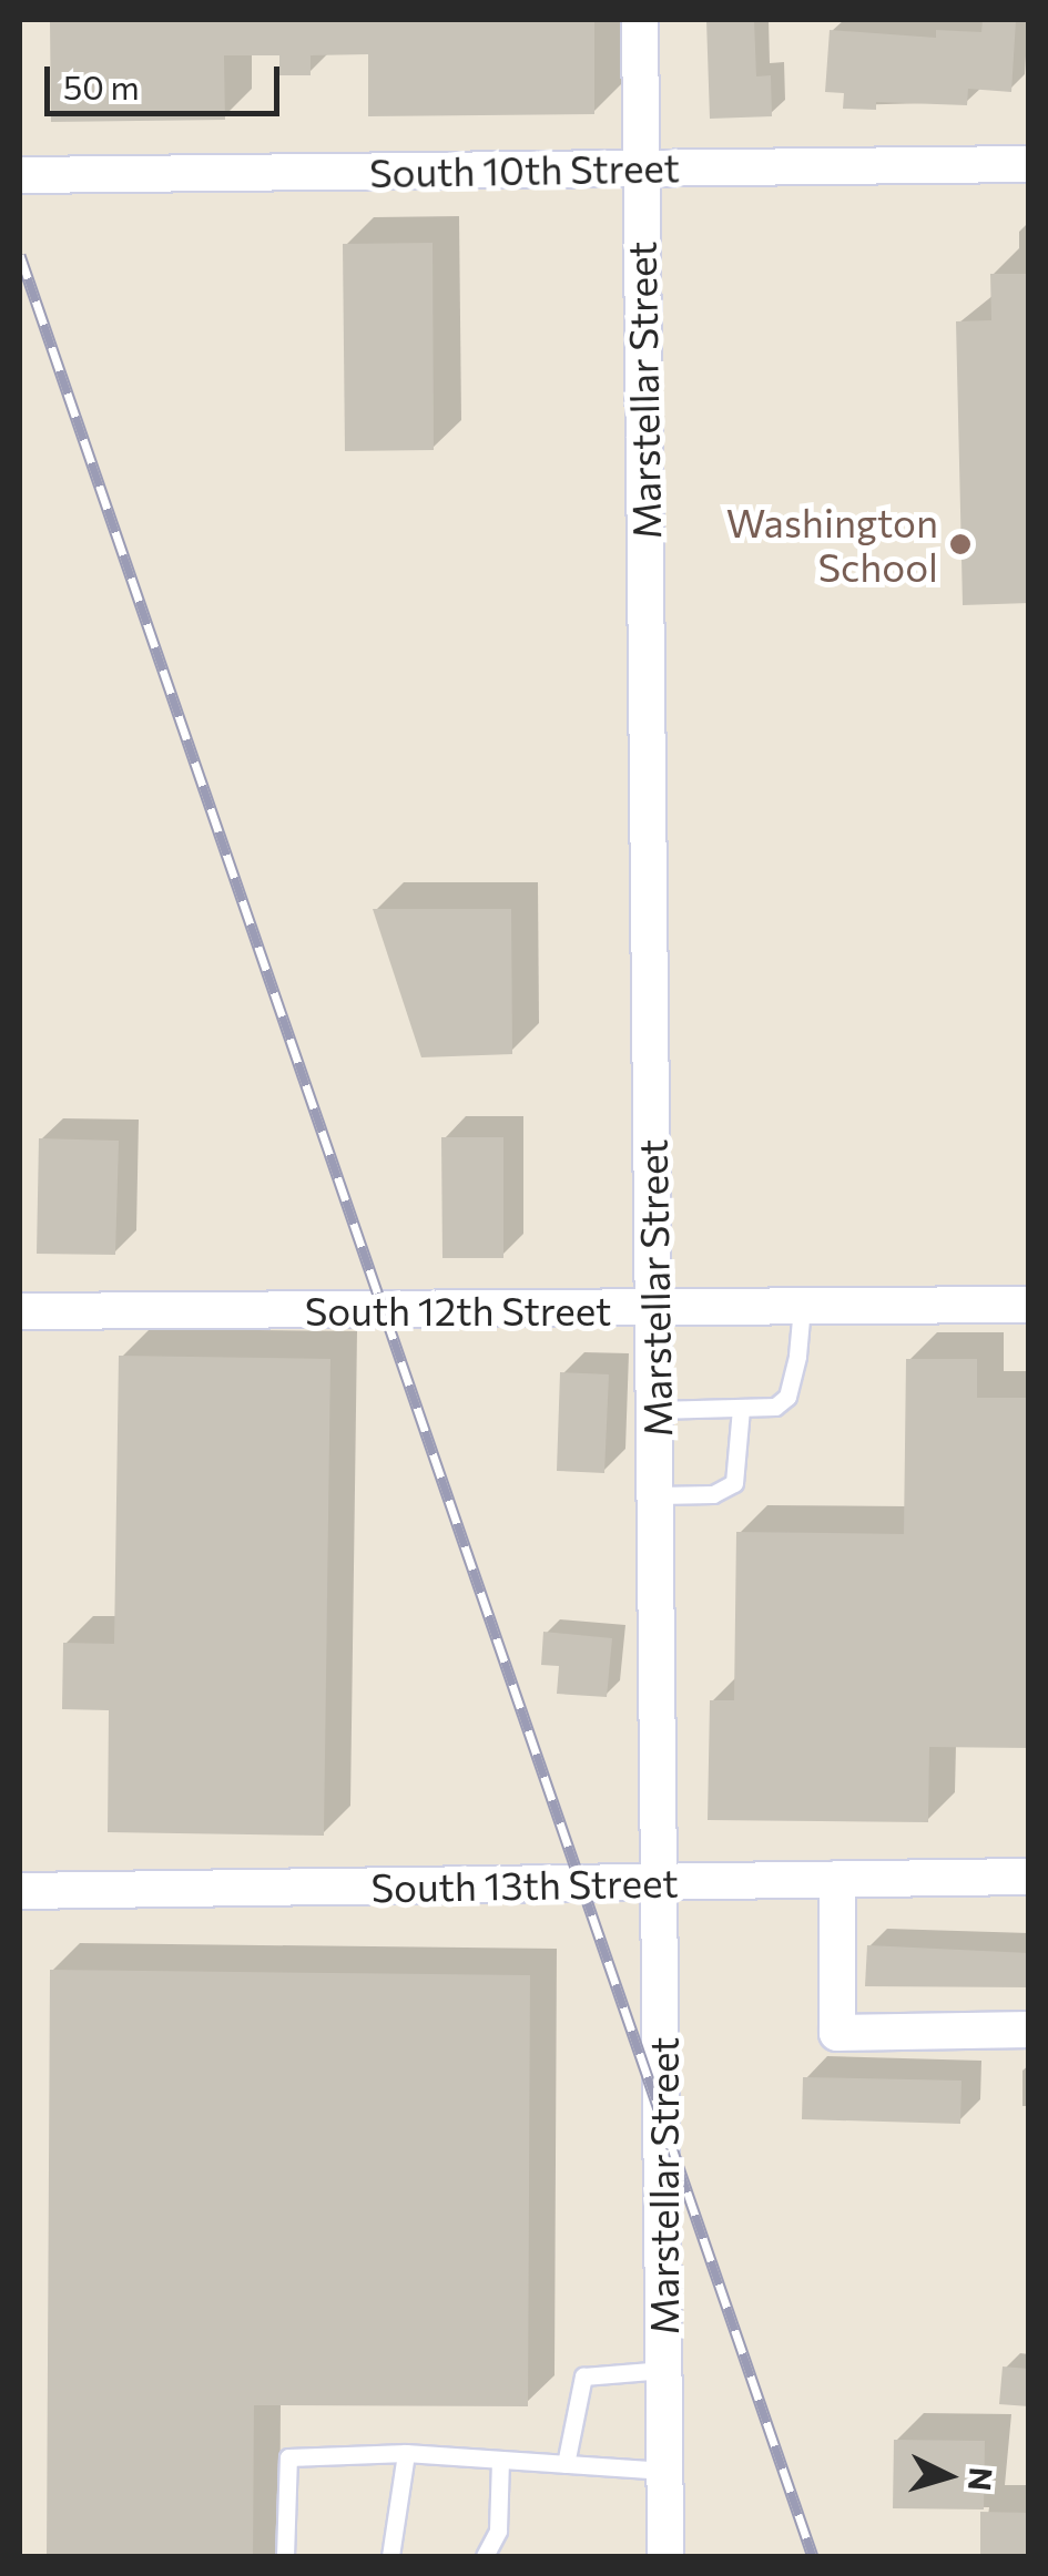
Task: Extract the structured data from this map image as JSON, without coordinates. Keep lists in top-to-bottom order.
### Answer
{
  "streets": {
    "street": [
      "South 10th Street",
      "Marstellar Street",
      "South 12th Street",
      "South 13th Street"
    ]
  },
  "crossings": [
    ["South 10th Street", "Marstellar Street"],
    ["Marstellar Street", "South 12th Street"],
    ["Marstellar Street", "South 13th Street"]
  ],
  "places": ["Washington School"],
  "scale_bar": "50 m",
  "north": "right"
}
